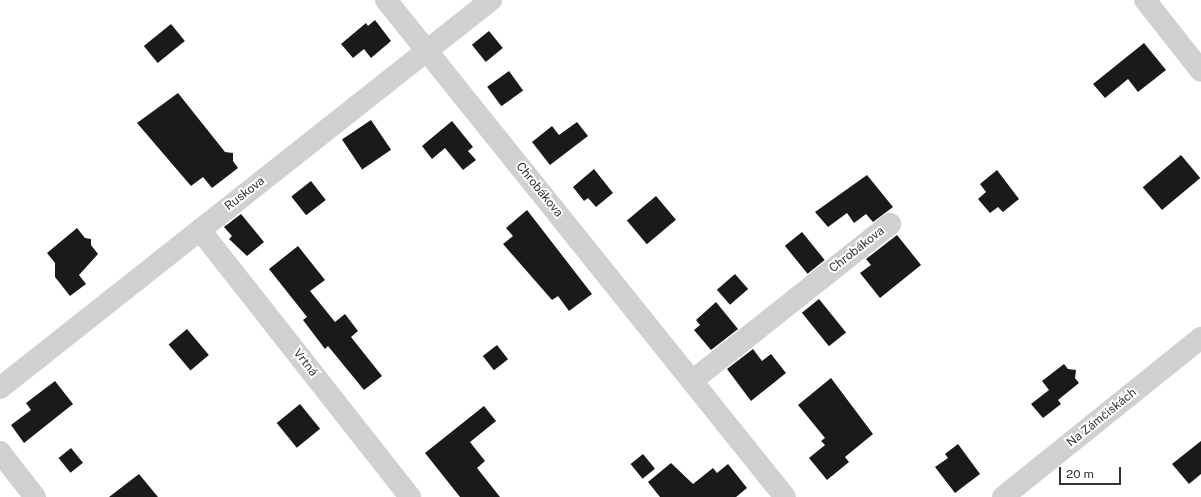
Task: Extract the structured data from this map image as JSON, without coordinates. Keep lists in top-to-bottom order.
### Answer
{
  "streets": {
    "street": [
      "Chrobákova",
      "Ruskova",
      "Vrtná",
      "Na Zámčiskách"
    ]
  },
  "crossings": [
    ["Chrobákova", "Ruskova"],
    ["Ruskova", "Vrtná"]
  ],
  "scale_bar": "20 m"
}
